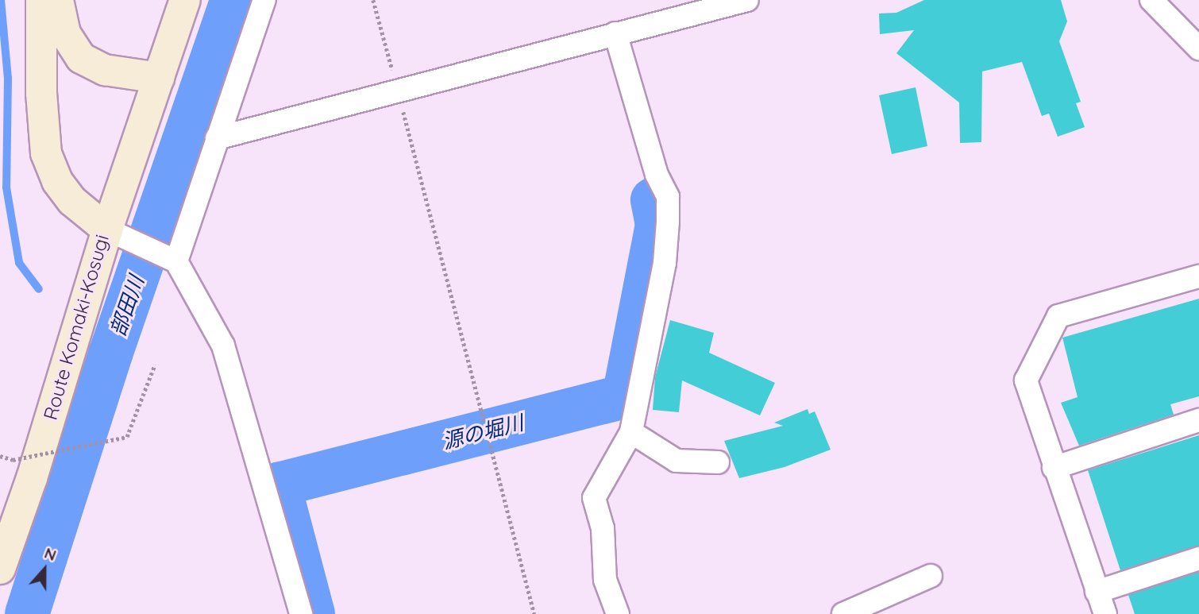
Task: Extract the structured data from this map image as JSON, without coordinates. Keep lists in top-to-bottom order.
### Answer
{
  "streets": {
    "main road": ["Route Komaki-Kosugi"]
  },
  "water": ["部田川", "源の堀川"],
  "north": "top"
}
